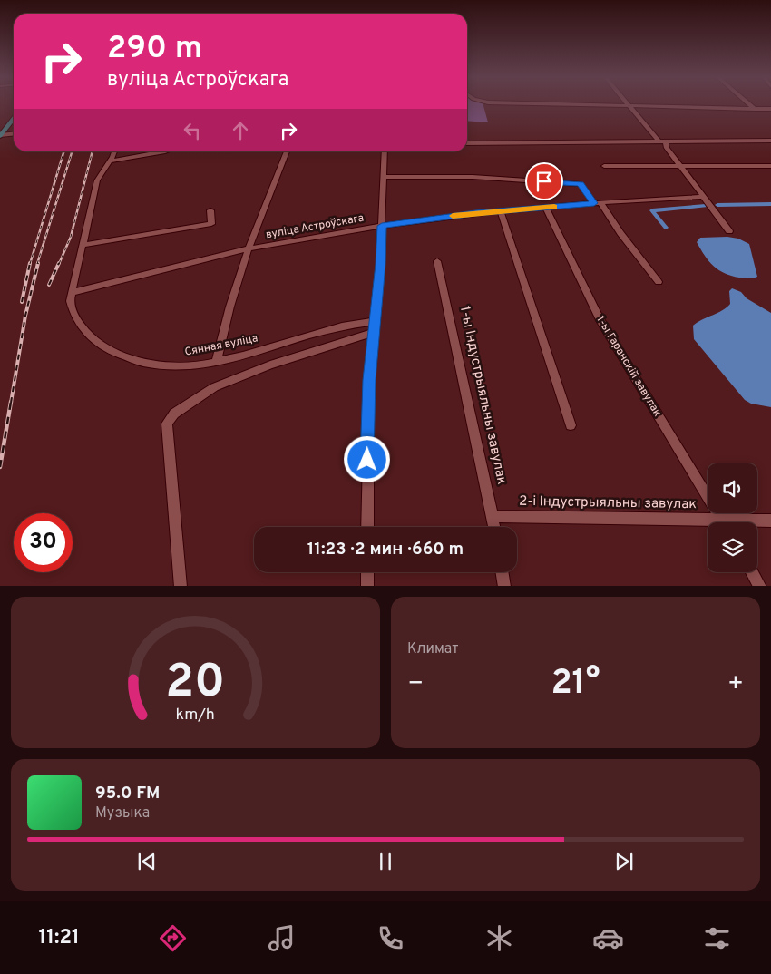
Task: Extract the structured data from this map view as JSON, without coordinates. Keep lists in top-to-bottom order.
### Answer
{
  "streets": {
    "street": [
      "вуліца Астроўскага",
      "Сянная вуліца",
      "1-ы Гаранскій завулак",
      "1-ы Індустрыяльны завулак",
      "2-і Індустрыяльны завулак"
    ]
  },
  "crossings": [
    ["вуліца Астроўскага", "Сянная вуліца"],
    ["вуліца Астроўскага", "1-ы Гаранскій завулак"],
    ["1-ы Індустрыяльны завулак", "2-і Індустрыяльны завулак"]
  ],
  "page": {
    "turn": ["290 m", "вуліца Астроўскага"],
    "limit": "30",
    "trip": "11:23 · 2 мин · 660 m",
    "tile": "Климат",
    "heat": ["−", "21°", "+"],
    "song": ["95.0 FM", "Музыка"],
    "tabs": "11:21",
    "gauge": ["20", "km/h"]
  }
}
